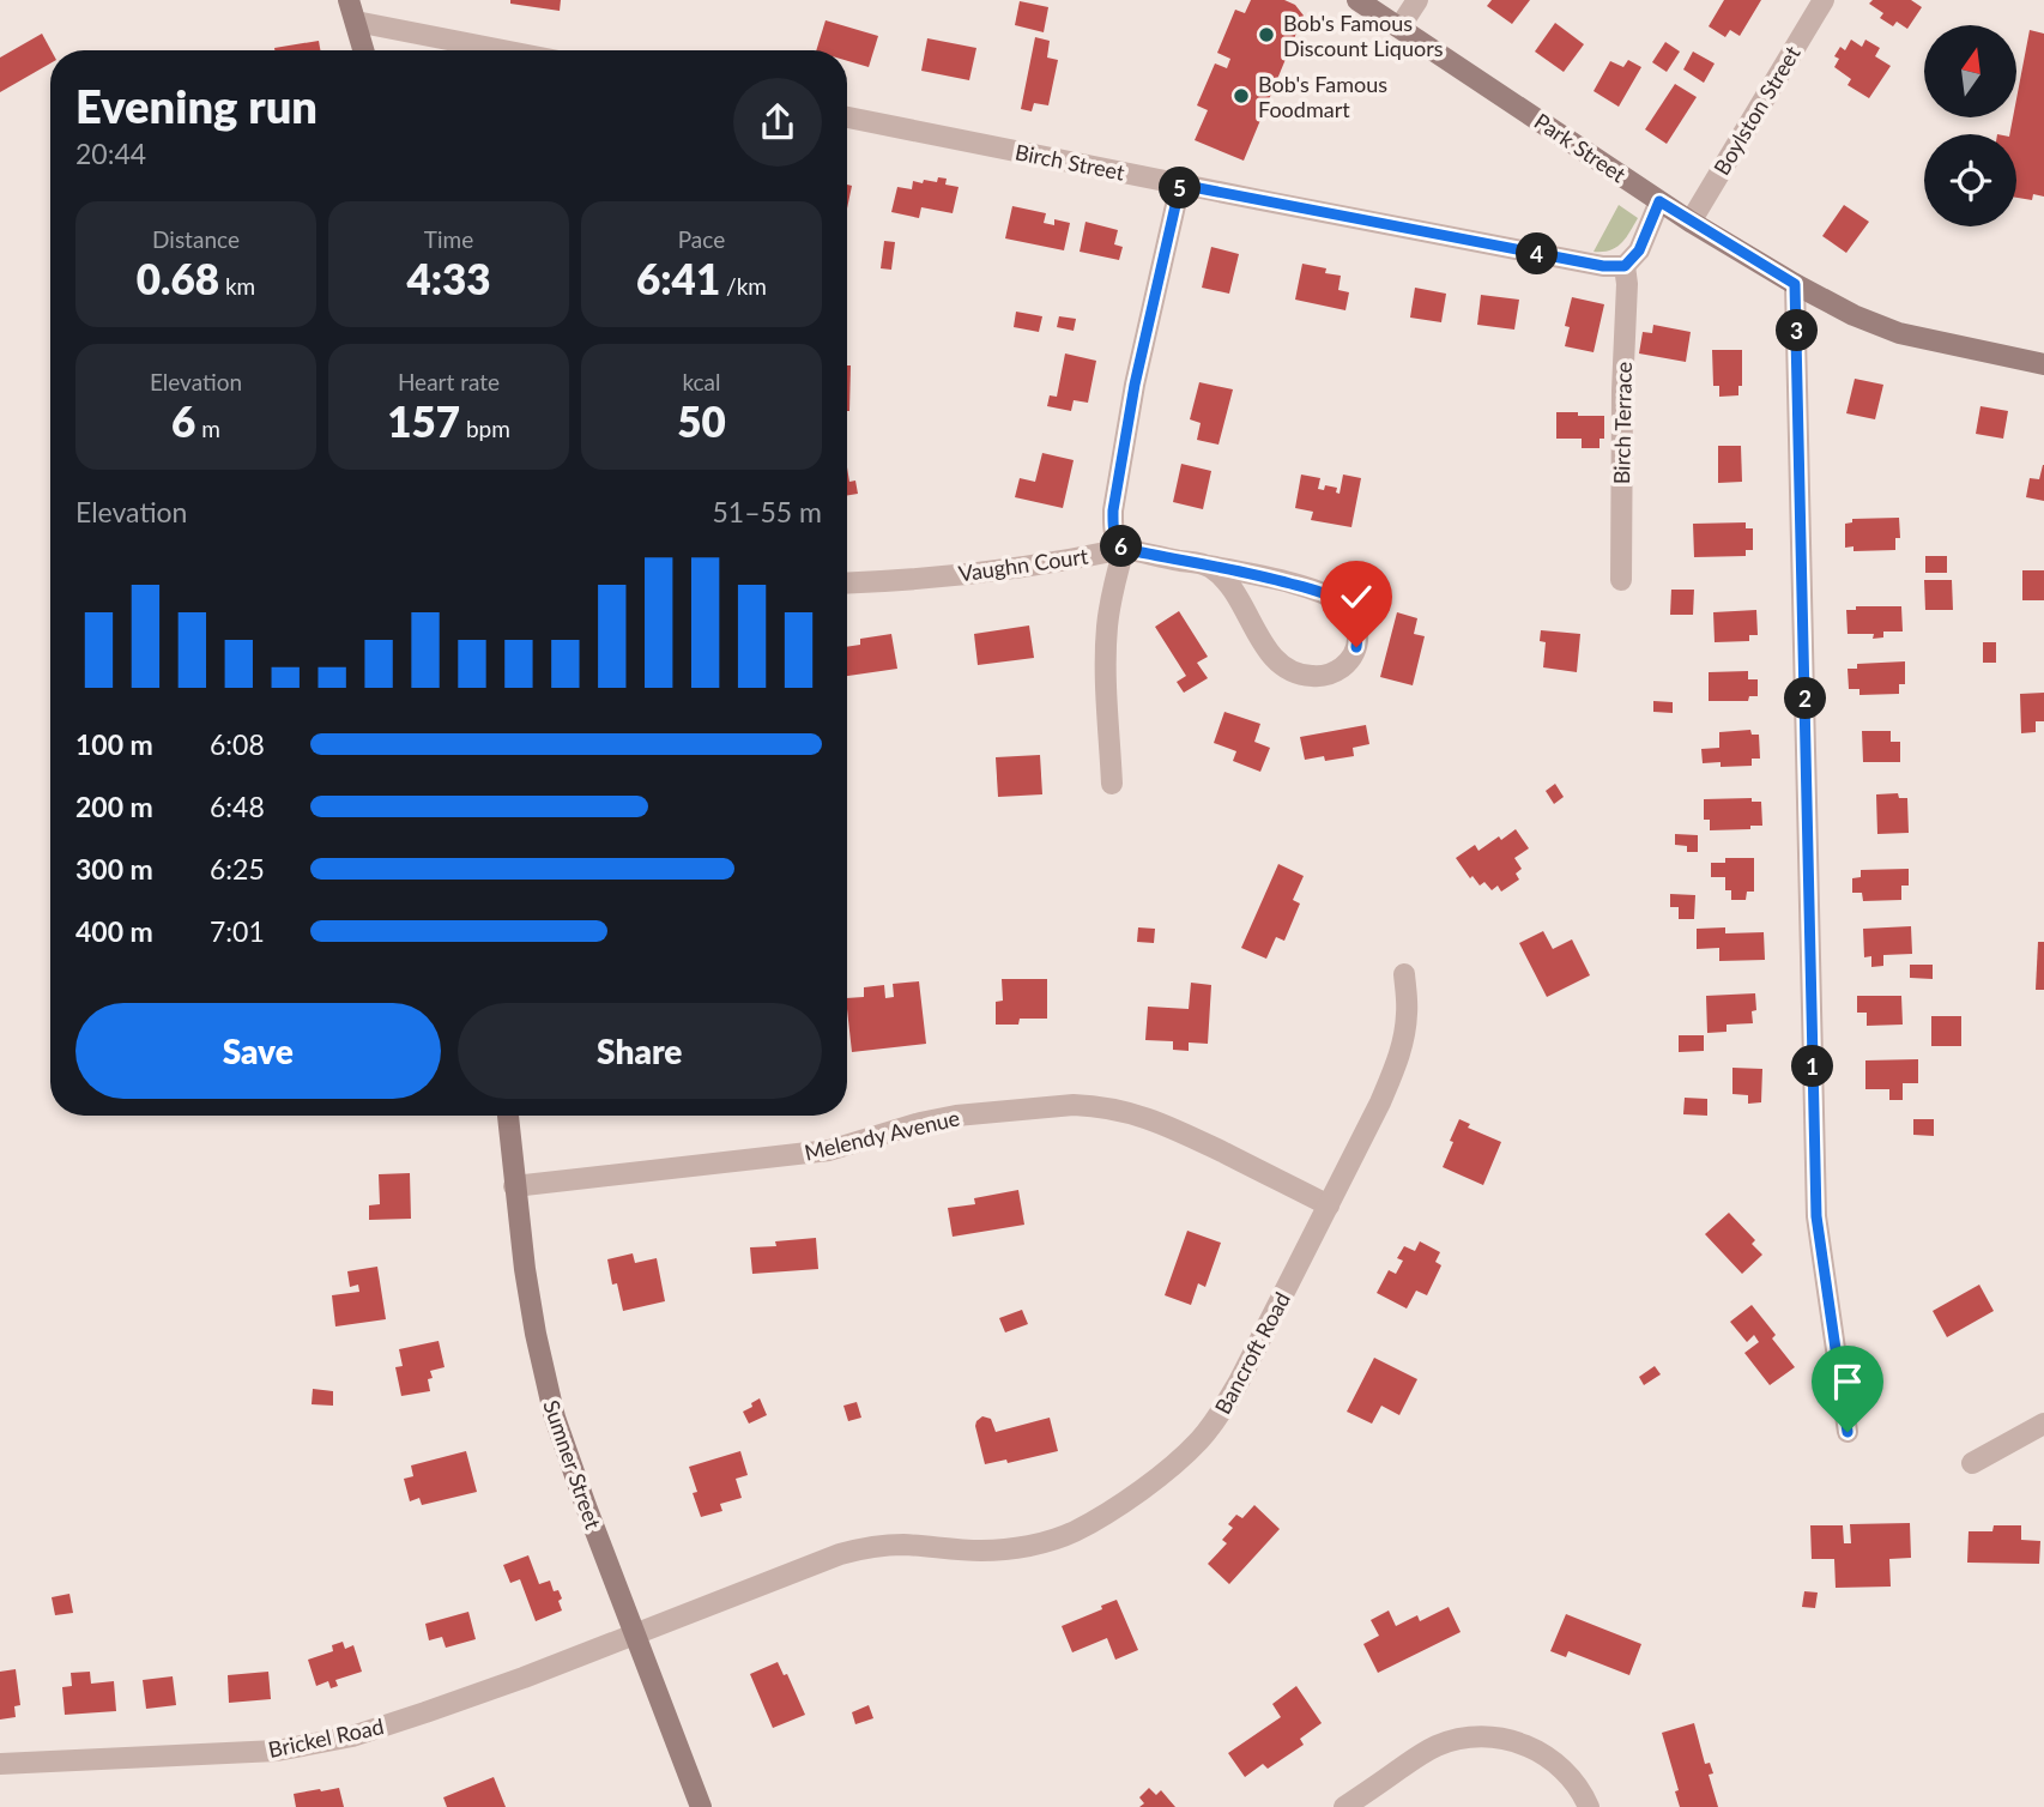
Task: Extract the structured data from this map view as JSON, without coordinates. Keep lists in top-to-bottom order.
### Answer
{
  "streets": {
    "main road": ["Park Street", "Sumner Street"],
    "street": [
      "Boylston Street",
      "Birch Street",
      "Birch Terrace",
      "Vaughn Court",
      "Melendy Avenue",
      "Bancroft Road",
      "Brickel Road"
    ]
  },
  "crossings": [
    ["Boylston Street", "Park Street"],
    ["Birch Street", "Birch Terrace"],
    ["Melendy Avenue", "Bancroft Road"],
    ["Melendy Avenue", "Sumner Street"],
    ["Bancroft Road", "Sumner Street"],
    ["Bancroft Road", "Brickel Road"],
    ["Sumner Street", "Brickel Road"]
  ],
  "places": ["Bob's Famous Discount Liquors", "Bob's Famous Foodmart"],
  "north": "top",
  "page": {
    "heading": ["Evening run", "20:44"],
    "pins": [
      "5",
      "4",
      "3",
      "6",
      "2",
      "1"
    ],
    "stats": [
      ["Distance", "0.68 km"],
      ["Time", "4:33"],
      ["Pace", "6:41 /km"],
      ["Elevation", "6 m"],
      ["Heart rate", "157 bpm"],
      ["kcal", "50"]
    ],
    "chart": ["Elevation", "51–55 m"],
    "list": [
      {
        "name": "100 m",
        "note": "6:08"
      },
      {
        "name": "200 m",
        "note": "6:48"
      },
      {
        "name": "300 m",
        "note": "6:25"
      },
      {
        "name": "400 m",
        "note": "7:01"
      }
    ],
    "buttons": ["Save", "Share"]
  }
}
